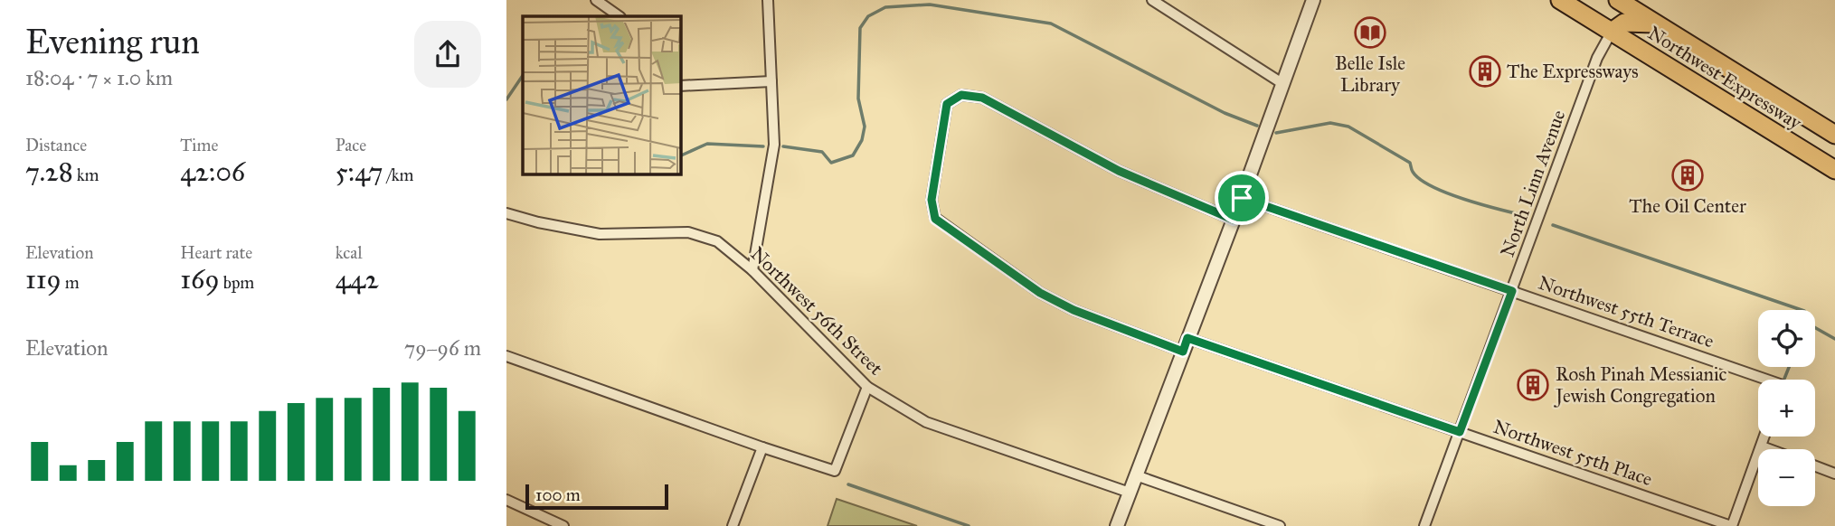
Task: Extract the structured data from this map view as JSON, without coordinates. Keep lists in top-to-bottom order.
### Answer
{
  "streets": {
    "highway": ["Northwest Expressway"],
    "street": [
      "North Linn Avenue",
      "Northwest 56th Street",
      "Northwest 55th Terrace",
      "Northwest 55th Place"
    ]
  },
  "crossings": [
    ["Northwest Expressway", "North Linn Avenue"],
    ["North Linn Avenue", "Northwest 55th Terrace"],
    ["North Linn Avenue", "Northwest 55th Place"]
  ],
  "places": {
    "library": ["Belle Isle Library"],
    "building": ["The Expressways", "The Oil Center", "Rosh Pinah Messianic Jewish Congregation"]
  },
  "scale_bar": "100 m",
  "page": {
    "heading": ["Evening run", "18:04 · 7 × 1.0 km"],
    "stats": [
      ["Distance", "7.28 km"],
      ["Time", "42:06"],
      ["Pace", "5:47 /km"],
      ["Elevation", "119 m"],
      ["Heart rate", "169 bpm"],
      ["kcal", "442"]
    ],
    "map_buttons": ["+", "−"],
    "chart": ["Elevation", "79–96 m"],
    "scale": "100 m"
  }
}
